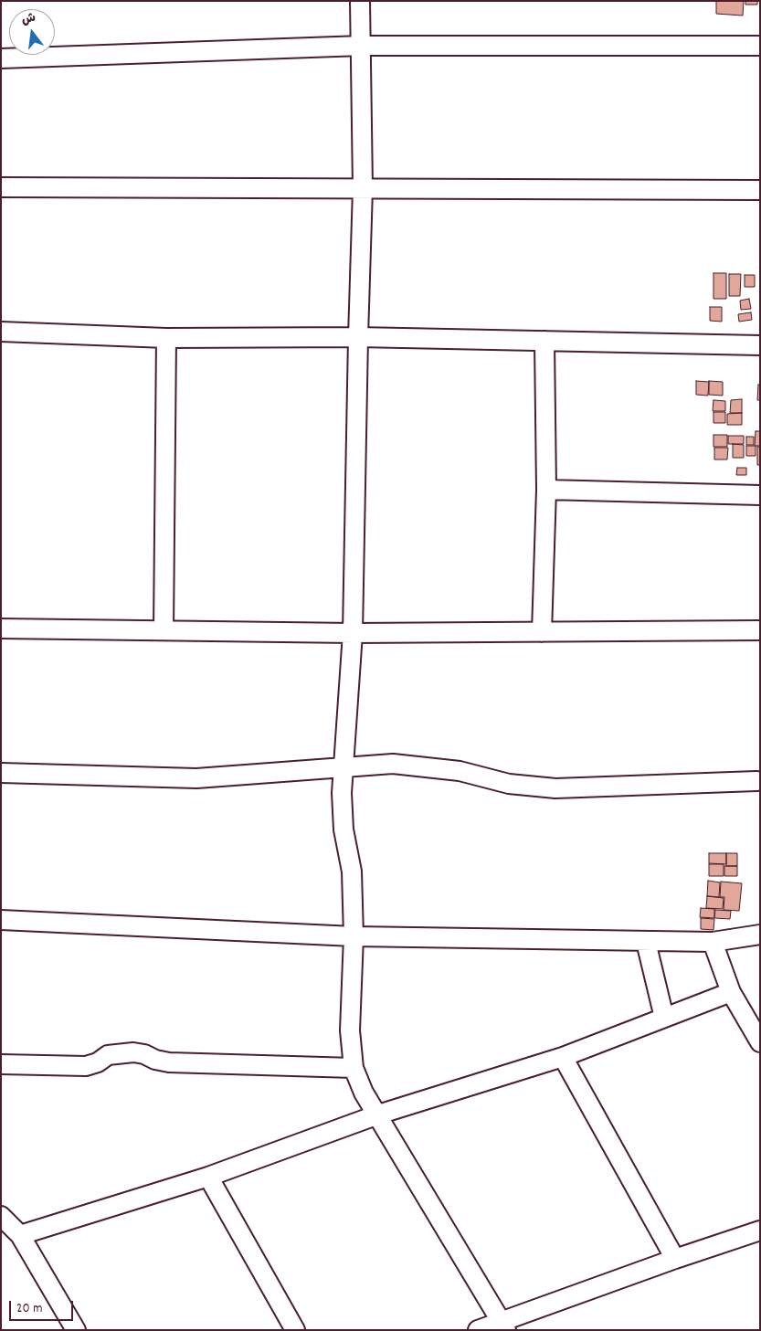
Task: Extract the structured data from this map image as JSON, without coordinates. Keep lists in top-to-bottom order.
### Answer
{
  "scale_bar": "20 m",
  "north": "top"
}
